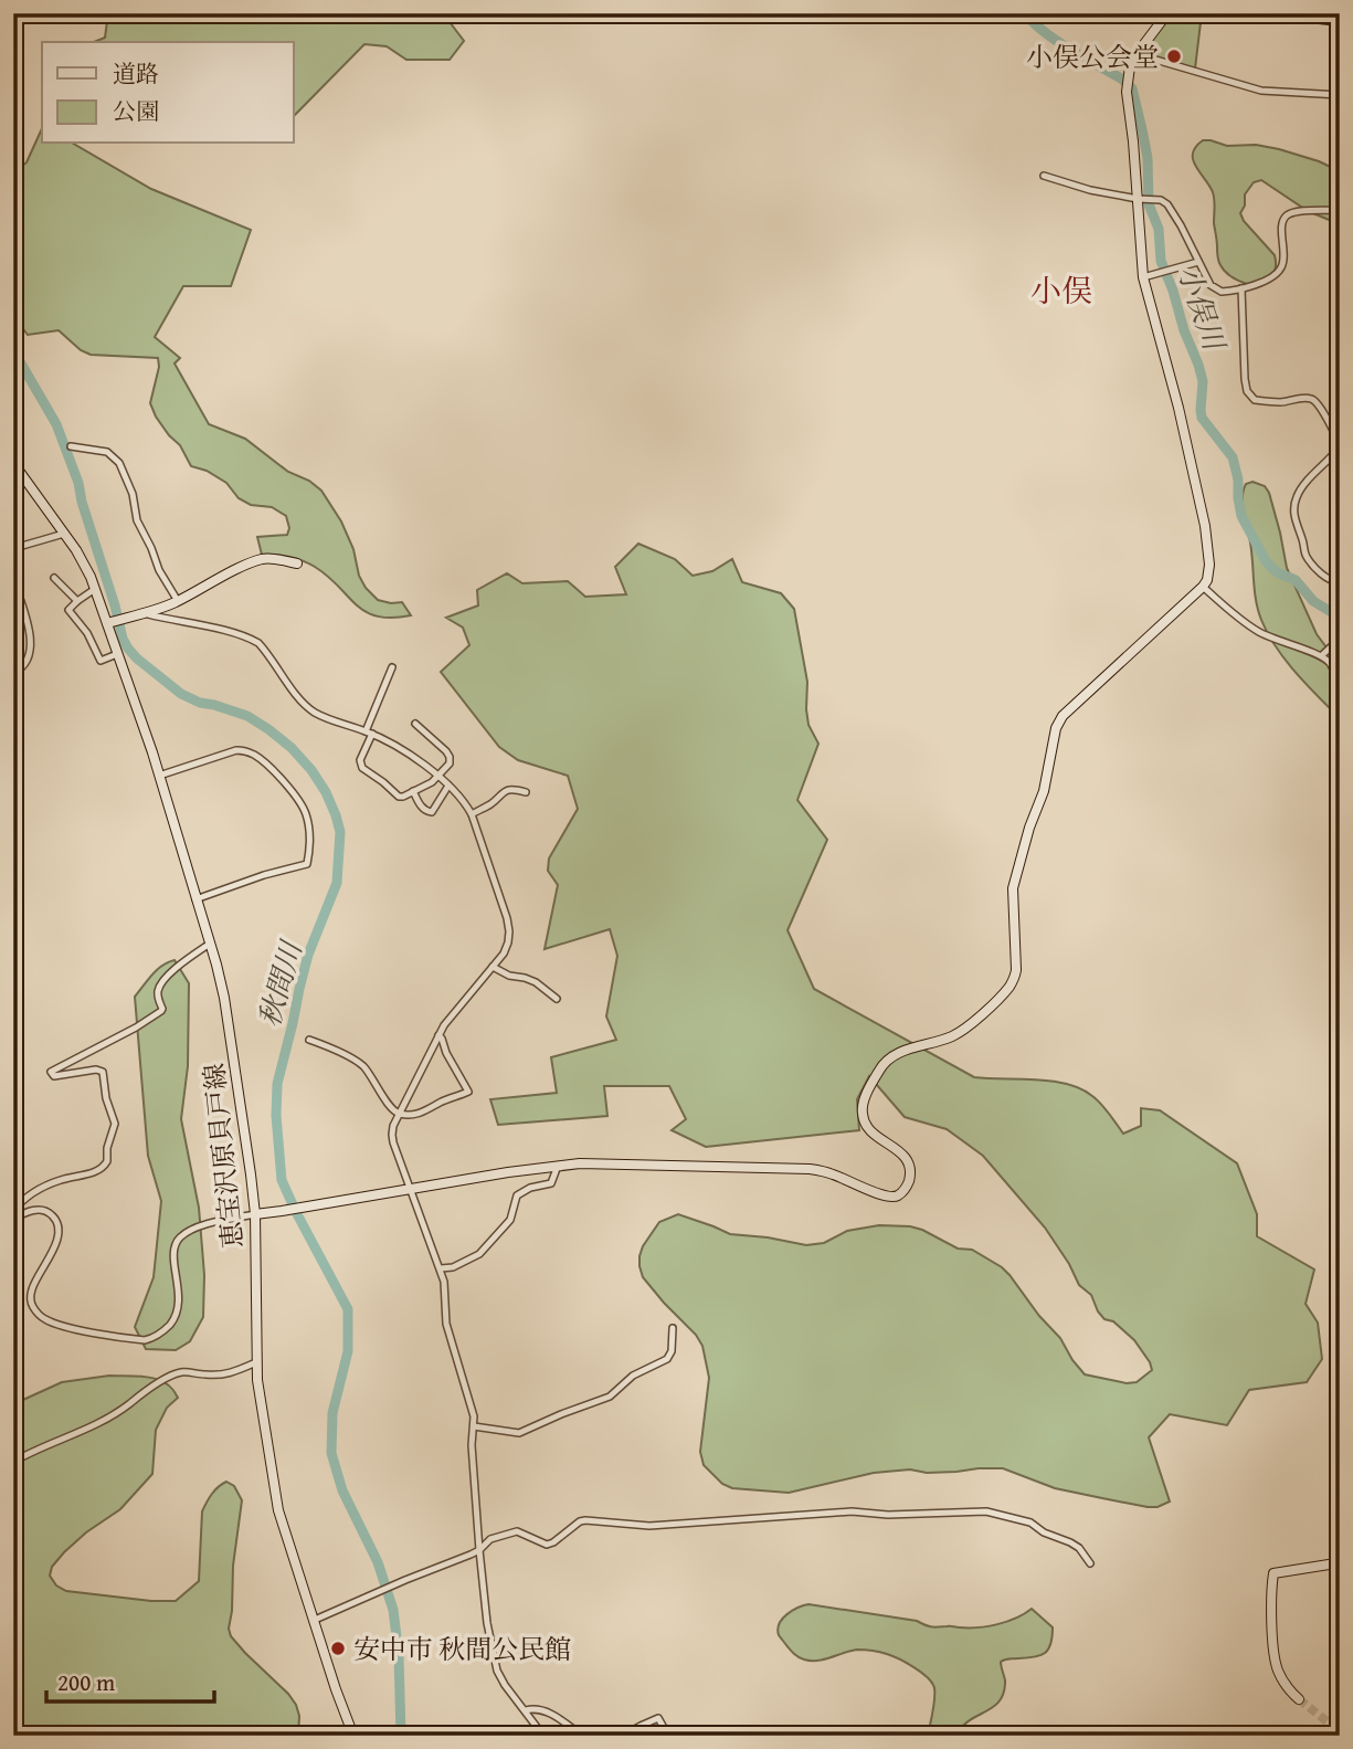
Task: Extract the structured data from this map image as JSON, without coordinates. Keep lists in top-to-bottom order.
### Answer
{
  "streets": {
    "street": ["恵宝沢原貝戸線"]
  },
  "districts": ["小俣"],
  "water": ["小俣川", "秋間川"],
  "places": ["小俣公会堂", "安中市 秋間公民館"],
  "legend": ["道路", "公園"],
  "scale_bar": "200 m"
}
